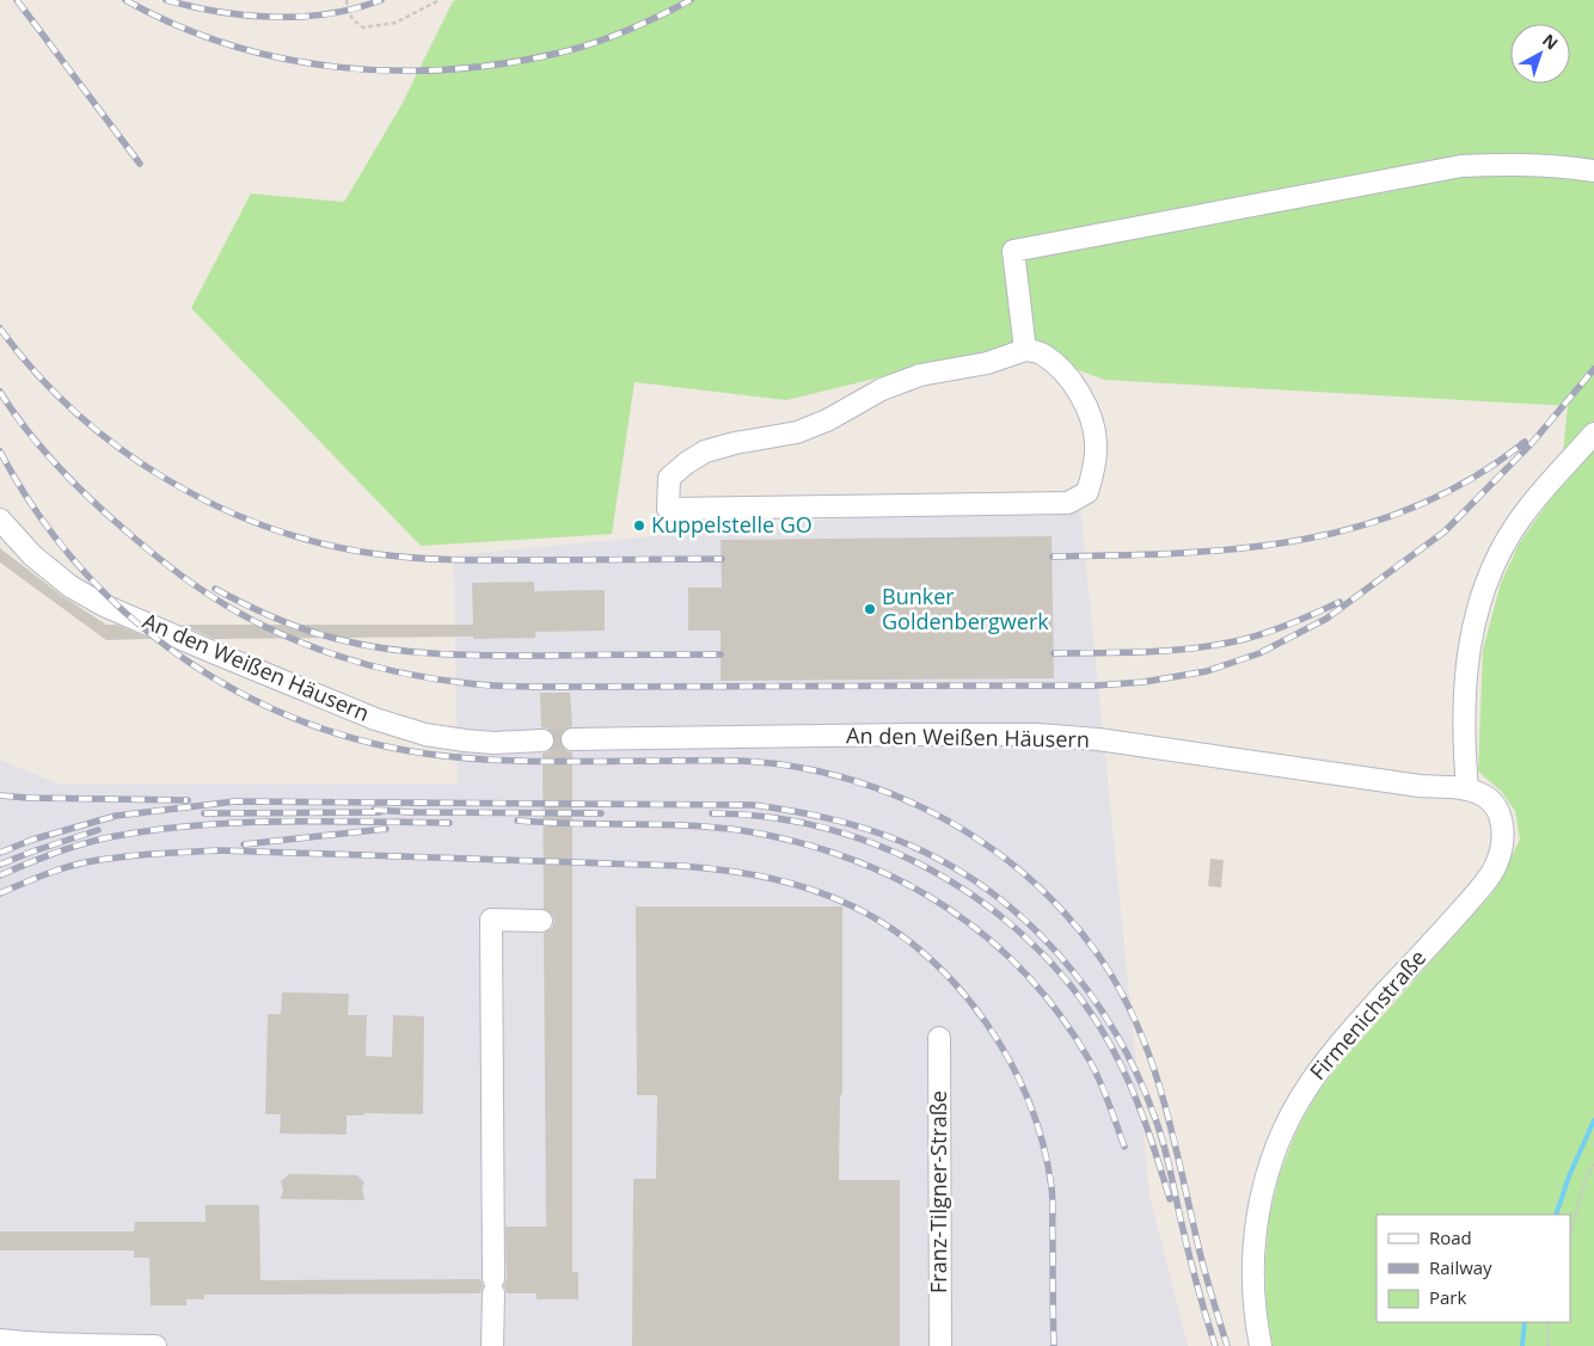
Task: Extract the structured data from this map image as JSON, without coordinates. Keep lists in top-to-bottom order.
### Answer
{
  "streets": {
    "street": ["An den Weißen Häusern", "Firmenichstraße", "Franz-Tilgner-Straße"]
  },
  "crossings": [
    ["An den Weißen Häusern", "Firmenichstraße"]
  ],
  "places": ["Kuppelstelle GO", "Bunker Goldenbergwerk"],
  "legend": ["Road", "Railway", "Park"],
  "north": "top right"
}
